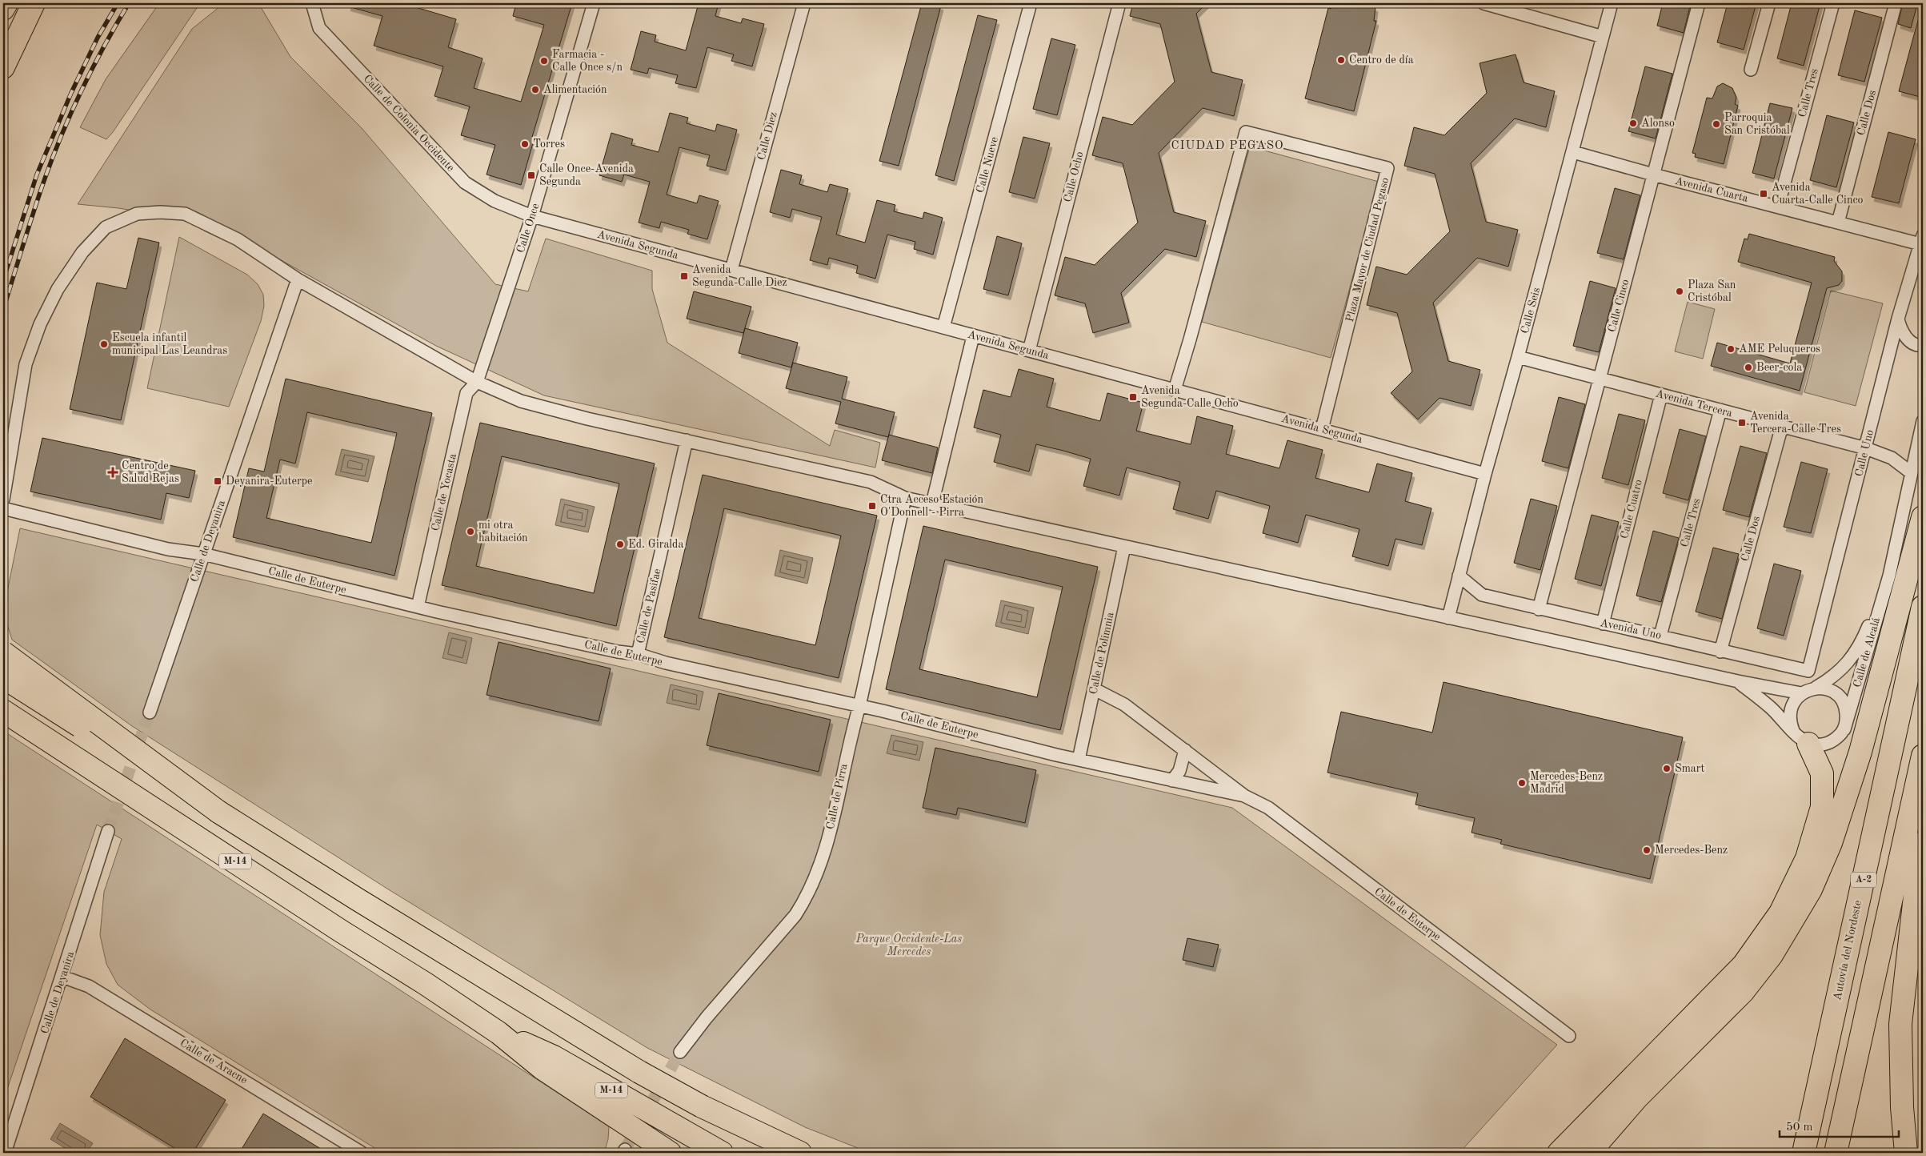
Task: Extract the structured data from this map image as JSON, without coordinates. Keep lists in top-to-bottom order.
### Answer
{
  "streets": {
    "highway": ["M-14", "A-2", "Autovía del Nordeste"],
    "street": [
      "Calle Tres",
      "Calle Dos",
      "Calle de Colonia Occidente",
      "Calle Diez",
      "Calle Nueve",
      "Calle Ocho",
      "Avenida Cuarta",
      "Calle Once",
      "Avenida Segunda",
      "Plaza Mayor de Ciudad Pegaso",
      "Calle Cinco",
      "Calle Seis",
      "Avenida Tercera",
      "Calle Uno",
      "Calle de Yocasta",
      "Calle Cuatro",
      "Calle de Deyanira",
      "Calle de Euterpe",
      "Calle de Pasifae",
      "Avenida Uno",
      "Calle de Alcalá",
      "Calle de Polimnia",
      "Calle de Pirra",
      "Calle de Aracne"
    ]
  },
  "crossings": [
    ["Calle Tres", "Avenida Cuarta"],
    ["Calle Tres", "Avenida Tercera"],
    ["Calle Tres", "Avenida Uno"],
    ["Calle Dos", "Avenida Cuarta"],
    ["Calle Dos", "Avenida Tercera"],
    ["Calle Dos", "Avenida Uno"],
    ["Calle de Colonia Occidente", "Calle Once"],
    ["Calle de Colonia Occidente", "Avenida Segunda"],
    ["Calle Diez", "Avenida Segunda"],
    ["Calle Nueve", "Avenida Segunda"],
    ["Calle Ocho", "Avenida Segunda"],
    ["Avenida Cuarta", "Calle Cinco"],
    ["Avenida Cuarta", "Calle Seis"],
    ["Avenida Cuarta", "Calle Uno"],
    ["Calle Once", "Avenida Segunda"],
    ["Calle Once", "Calle de Yocasta"],
    ["Avenida Segunda", "Plaza Mayor de Ciudad Pegaso"],
    ["Avenida Segunda", "Calle Seis"],
    ["Calle Cinco", "Avenida Tercera"],
    ["Calle Cinco", "Avenida Uno"],
    ["Calle Seis", "Avenida Tercera"],
    ["Calle Seis", "Avenida Uno"],
    ["Avenida Tercera", "Calle Uno"],
    ["Avenida Tercera", "Calle Cuatro"],
    ["Avenida Tercera", "Calle de Alcalá"],
    ["Calle Uno", "Avenida Uno"],
    ["Calle de Yocasta", "Calle de Euterpe"],
    ["Calle Cuatro", "Avenida Uno"],
    ["Calle de Deyanira", "Calle de Euterpe"],
    ["Calle de Deyanira", "Calle de Aracne"],
    ["Calle de Euterpe", "Calle de Pasifae"],
    ["Calle de Euterpe", "Calle de Polimnia"],
    ["Calle de Euterpe", "Calle de Pirra"]
  ],
  "districts": ["CIUDAD PEGASO"],
  "parks": ["Parque Occidente-Las Mercedes"],
  "places": {
    "other": [
      "Centro de día",
      "Farmacia - Calle Once s/n",
      "Alimentación",
      "Alonso",
      "Parroquia San Cristóbal",
      "Torres",
      "Plaza San Cristóbal",
      "Escuela infantil municipal Las Leandras",
      "AME Peluqueros",
      "Beer-cola",
      "mi otra habitación",
      "Ed. Giralda",
      "Smart",
      "Mercedes-Benz Madrid",
      "Mercedes-Benz"
    ],
    "transit": [
      "Calle Once-Avenida Segunda",
      "Avenida Cuarta-Calle Cinco",
      "Avenida Segunda-Calle Diez",
      "Avenida Segunda-Calle Ocho",
      "Avenida Tercera-Calle Tres",
      "Deyanira-Euterpe",
      "Ctra Acceso Estación O'Donnell - Pirra"
    ],
    "health": ["Centro de Salud Rejas"]
  },
  "scale_bar": "50 m"
}
